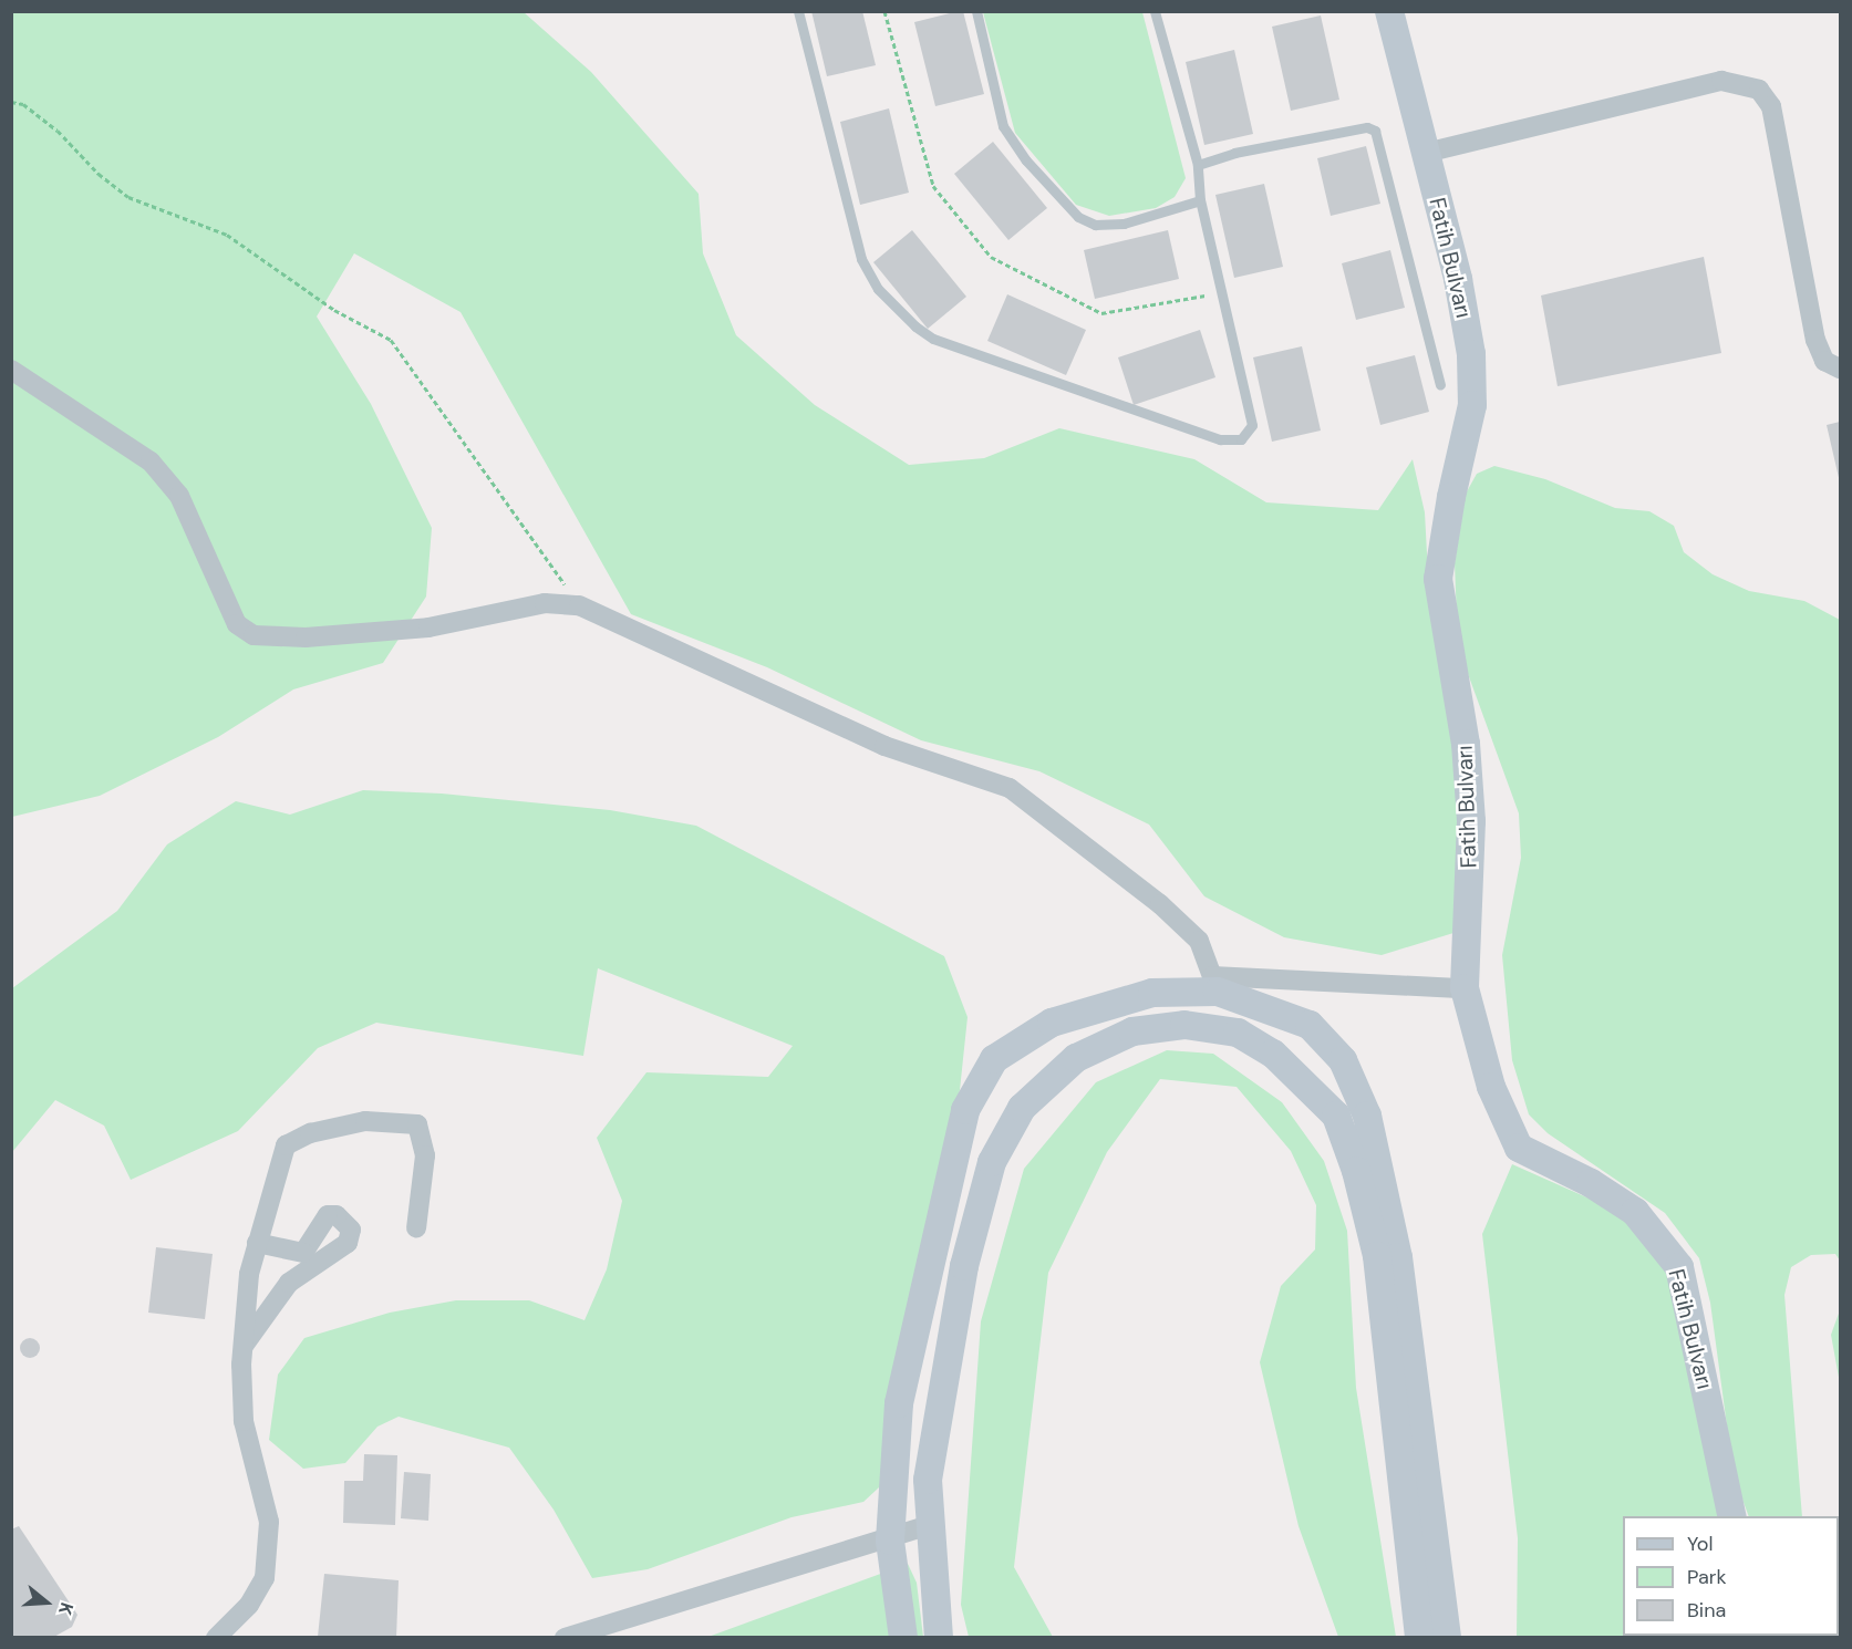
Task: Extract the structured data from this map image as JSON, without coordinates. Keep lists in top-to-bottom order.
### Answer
{
  "streets": {
    "street": ["Fatih Bulvarı"]
  },
  "legend": ["Yol", "Park", "Bina"],
  "north": "right"
}
